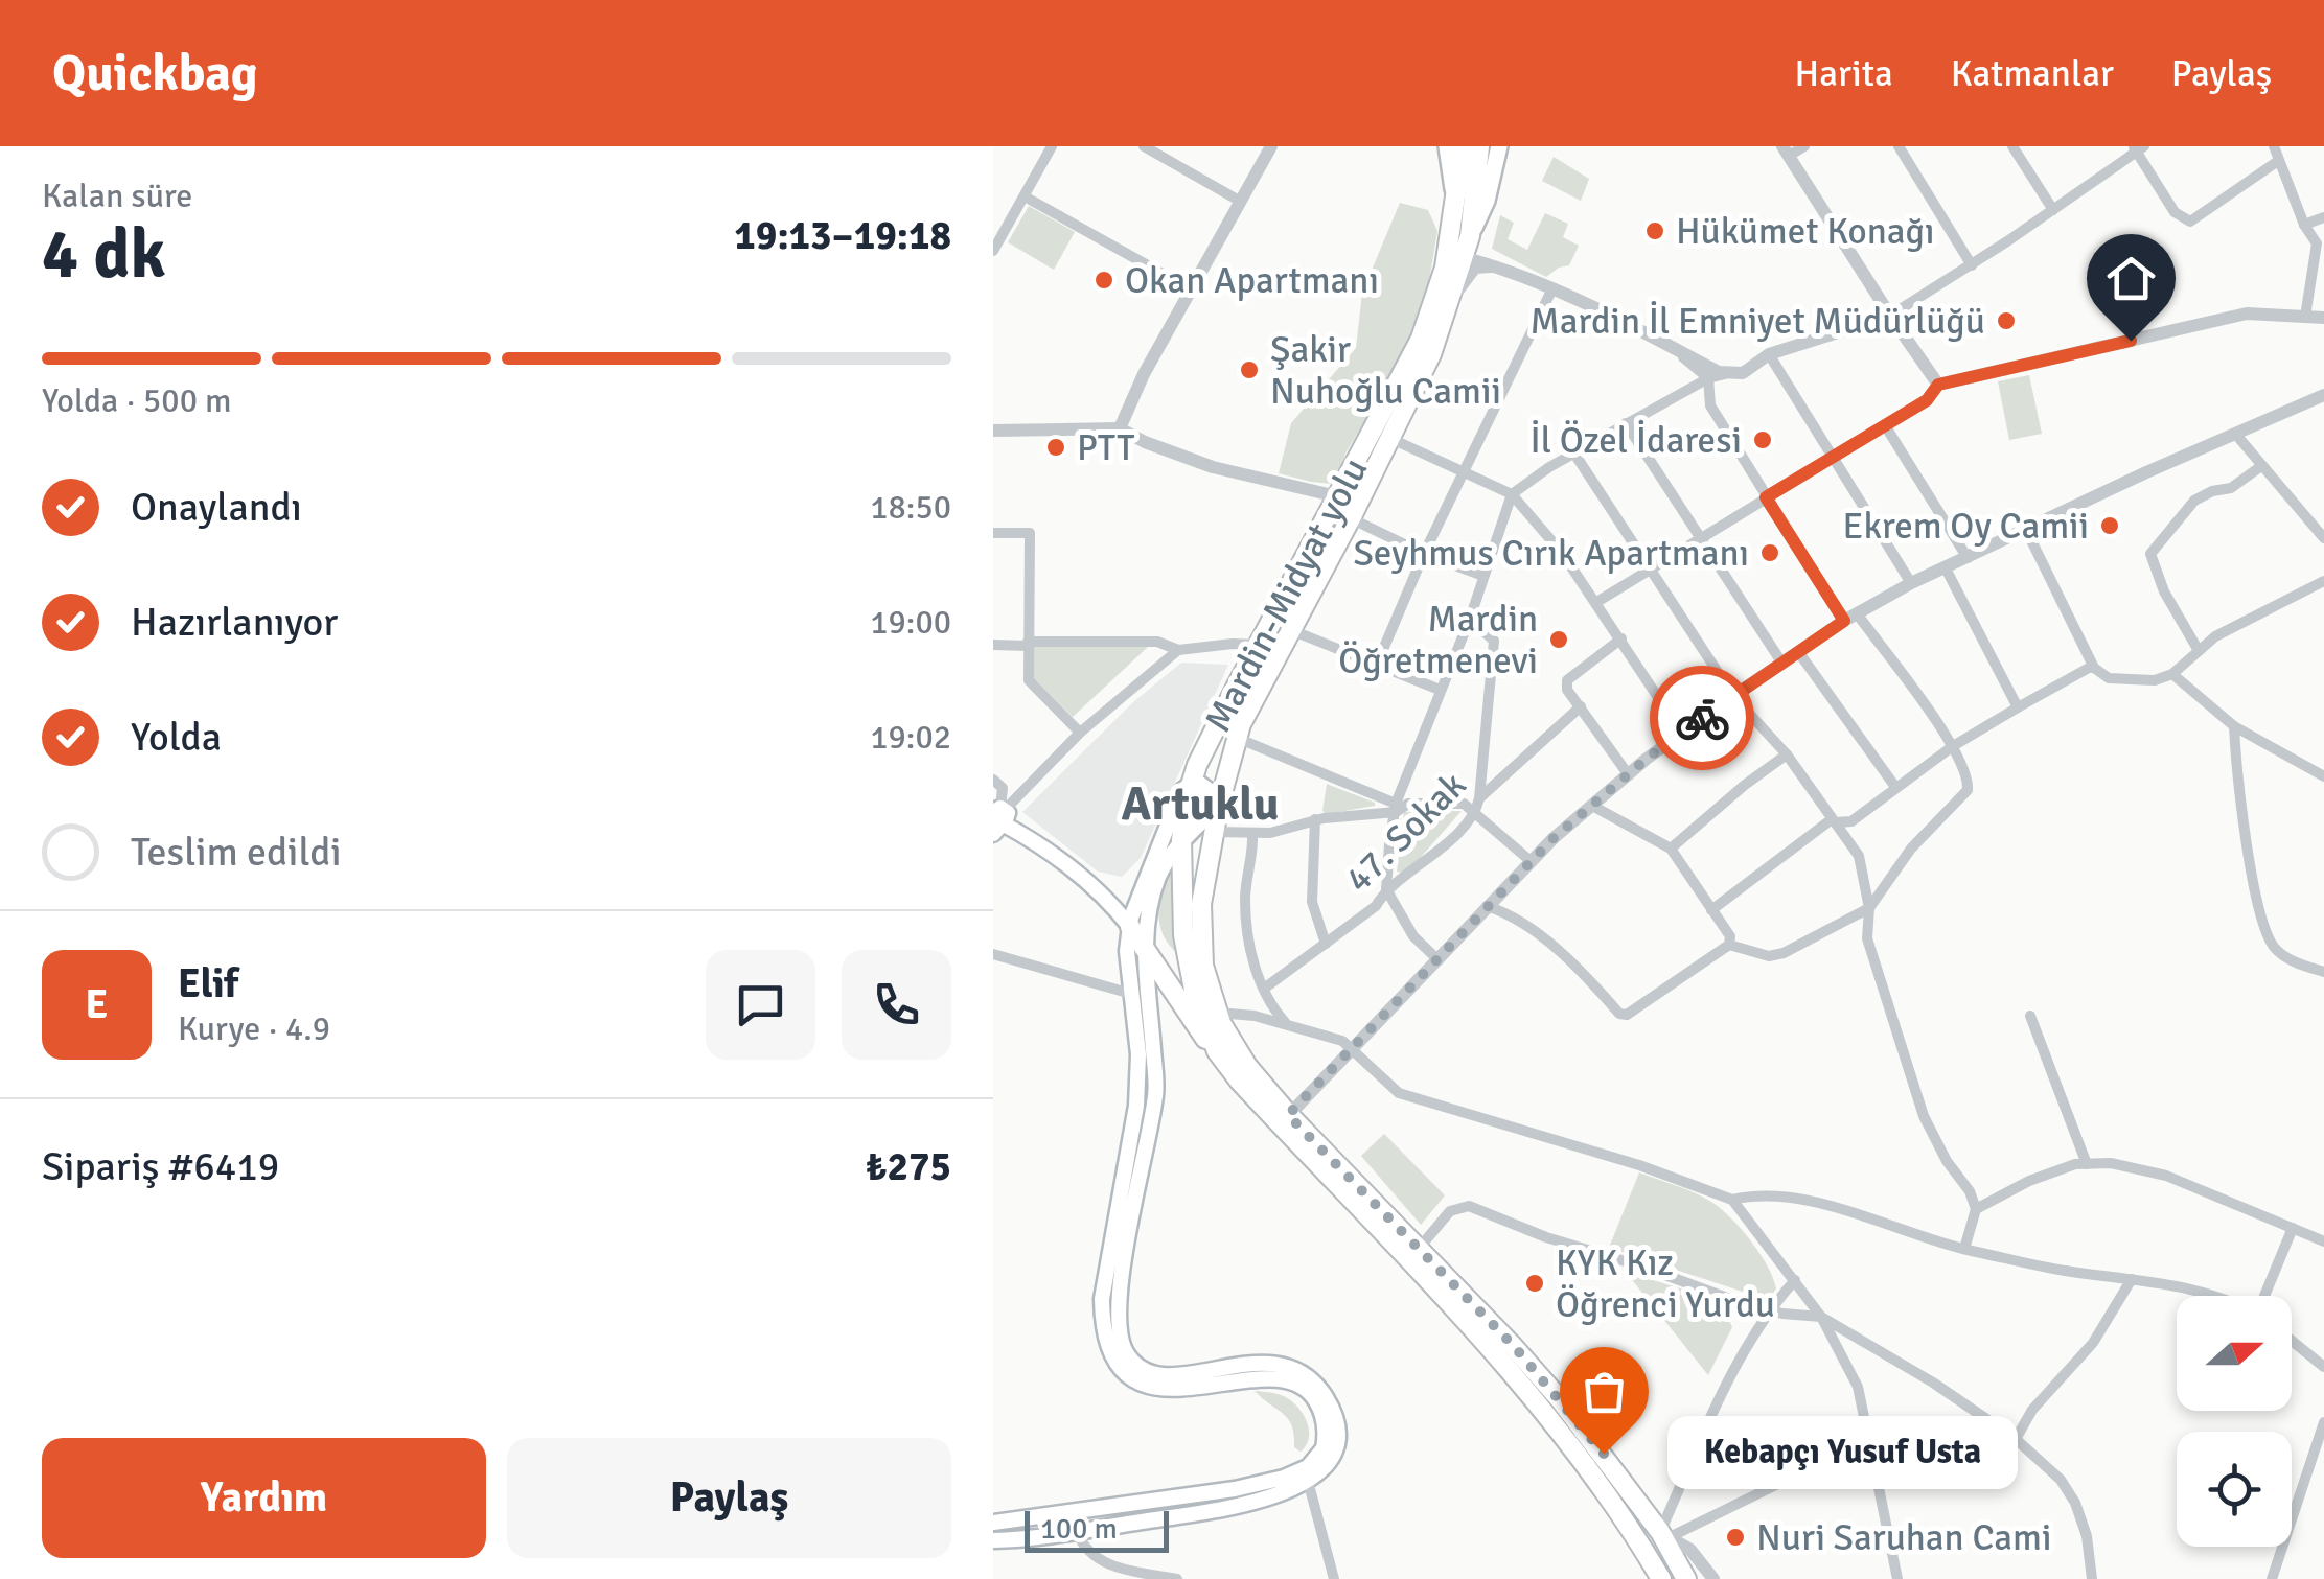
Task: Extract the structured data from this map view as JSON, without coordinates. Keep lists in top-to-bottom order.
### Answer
{
  "streets": {
    "highway": ["Mardin-Midyat yolu"],
    "street": ["47. Sokak"]
  },
  "districts": ["Artuklu"],
  "places": [
    "Hükümet Konağı",
    "Okan Apartmanı",
    "Mardin İl Emniyet Müdürlüğü",
    "Şakir Nuhoğlu Camii",
    "İl Özel İdaresi",
    "PTT",
    "Ekrem Oy Camii",
    "Seyhmus Cırık Apartmanı",
    "Mardin Öğretmenevi",
    "KYK Kız Öğrenci Yurdu",
    "Kebapçı Yusuf Usta",
    "Nuri Saruhan Cami"
  ],
  "scale_bar": "100 m",
  "north": "right",
  "page": {
    "header": "Quickbag",
    "nav": ["Harita", "Katmanlar", "Paylaş"],
    "heading": ["4 dk", "Kalan süre", "19:13–19:18"],
    "panel": [
      "Elif",
      "Kurye · 4.9",
      "Sipariş #6419",
      "₺275"
    ],
    "bar": "Yolda · 500 m",
    "list": [
      ["Onaylandı", "18:50"],
      ["Hazırlanıyor", "19:00"],
      ["Yolda", "19:02"],
      "Teslim edildi"
    ],
    "round": "E",
    "bubble": "Kebapçı Yusuf Usta",
    "buttons": ["Yardım", "Paylaş"],
    "scale": "100 m"
  }
}
